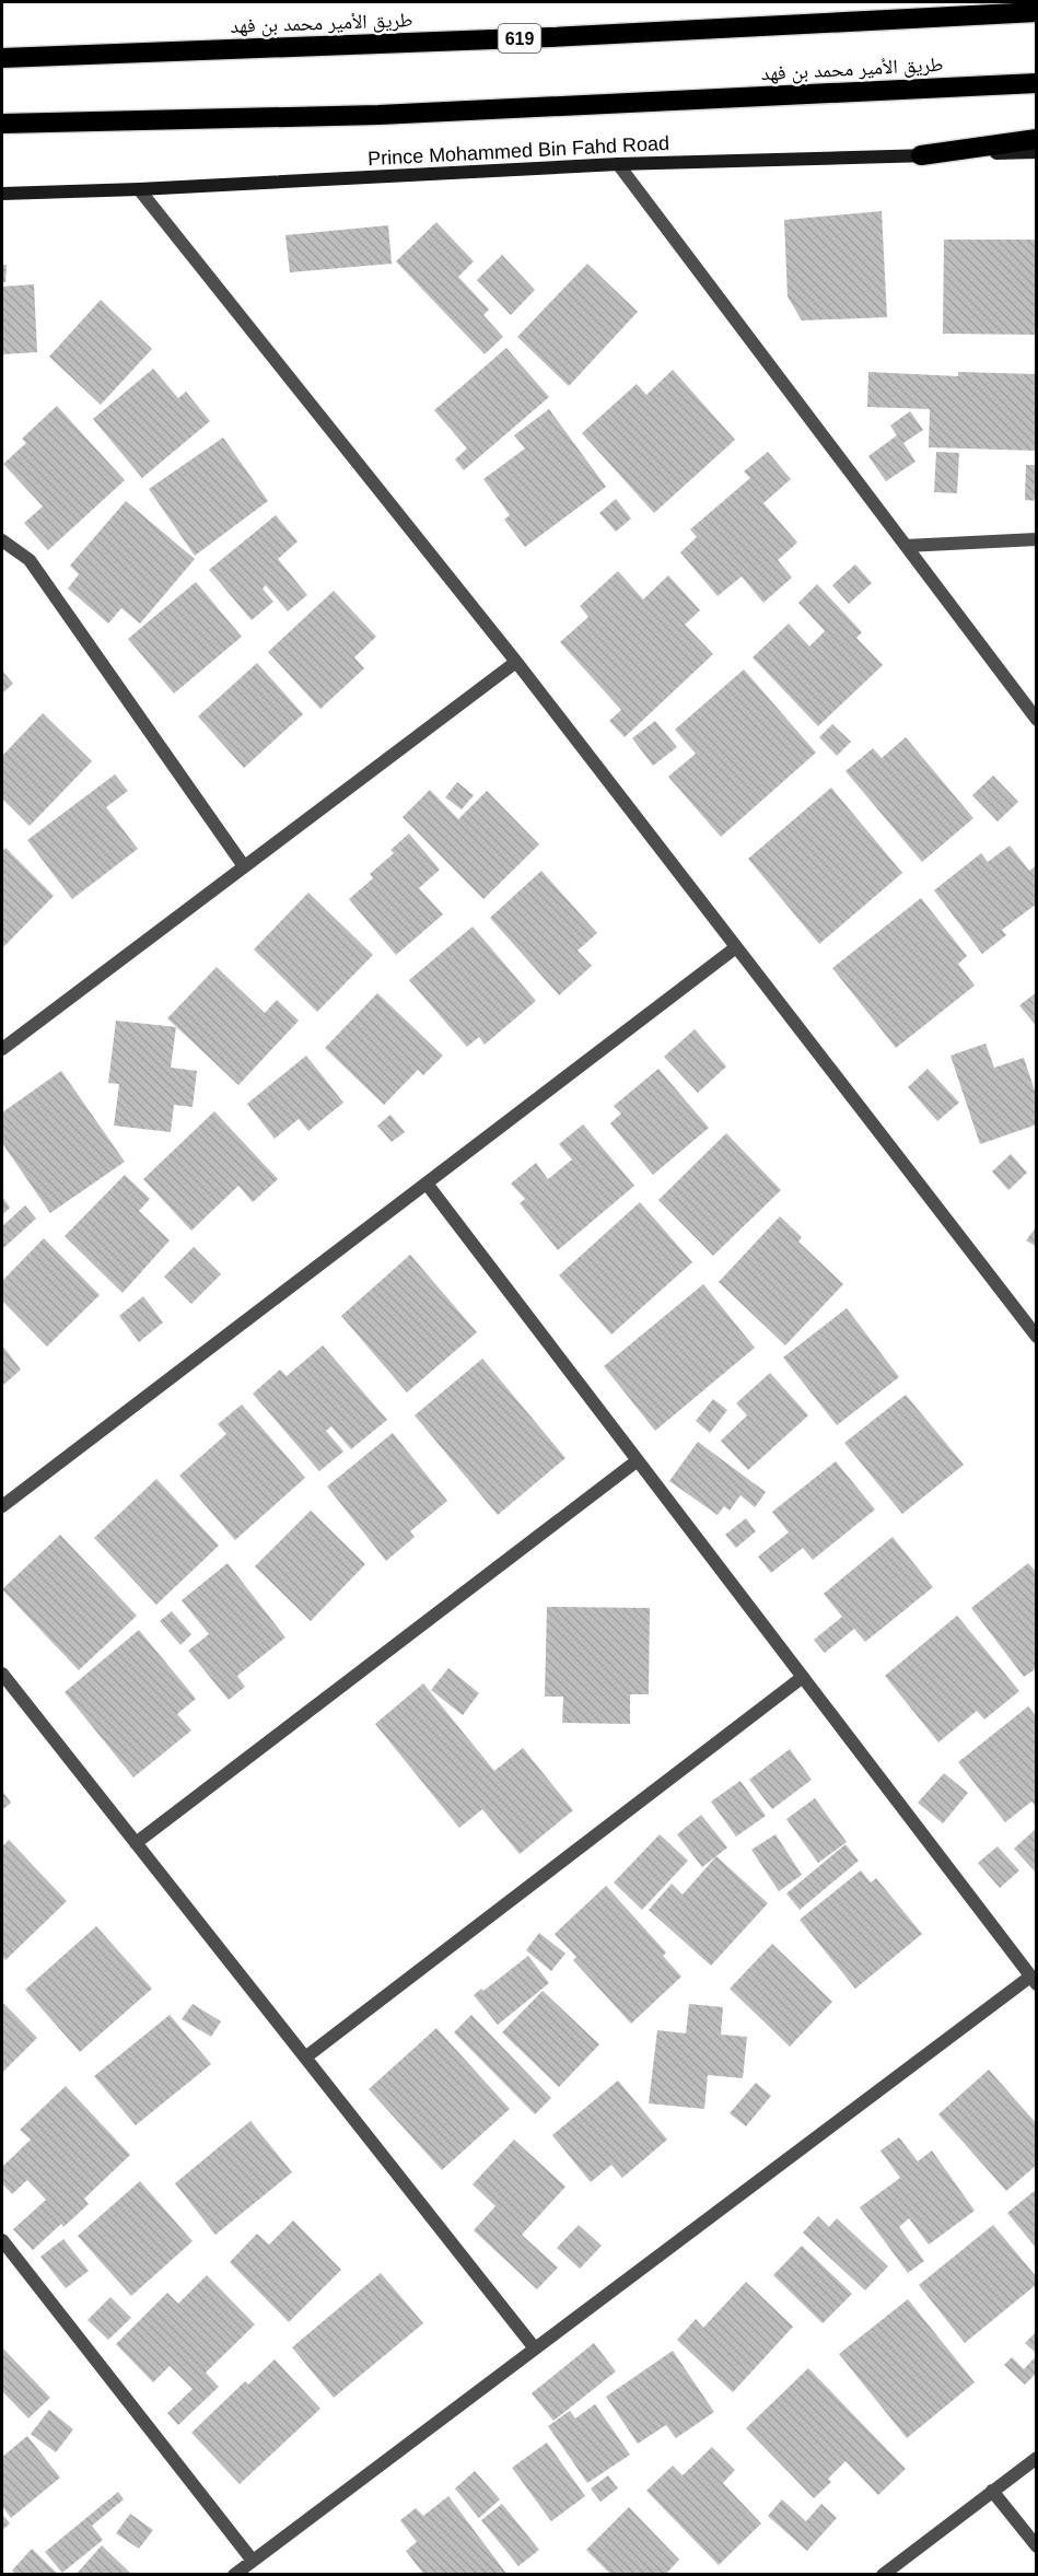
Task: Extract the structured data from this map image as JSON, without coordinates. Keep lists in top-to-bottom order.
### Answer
{
  "streets": {
    "highway": ["طريق الأمير محمد بن فهد", "619"],
    "main road": ["Prince Mohammed Bin Fahd Road"]
  }
}
